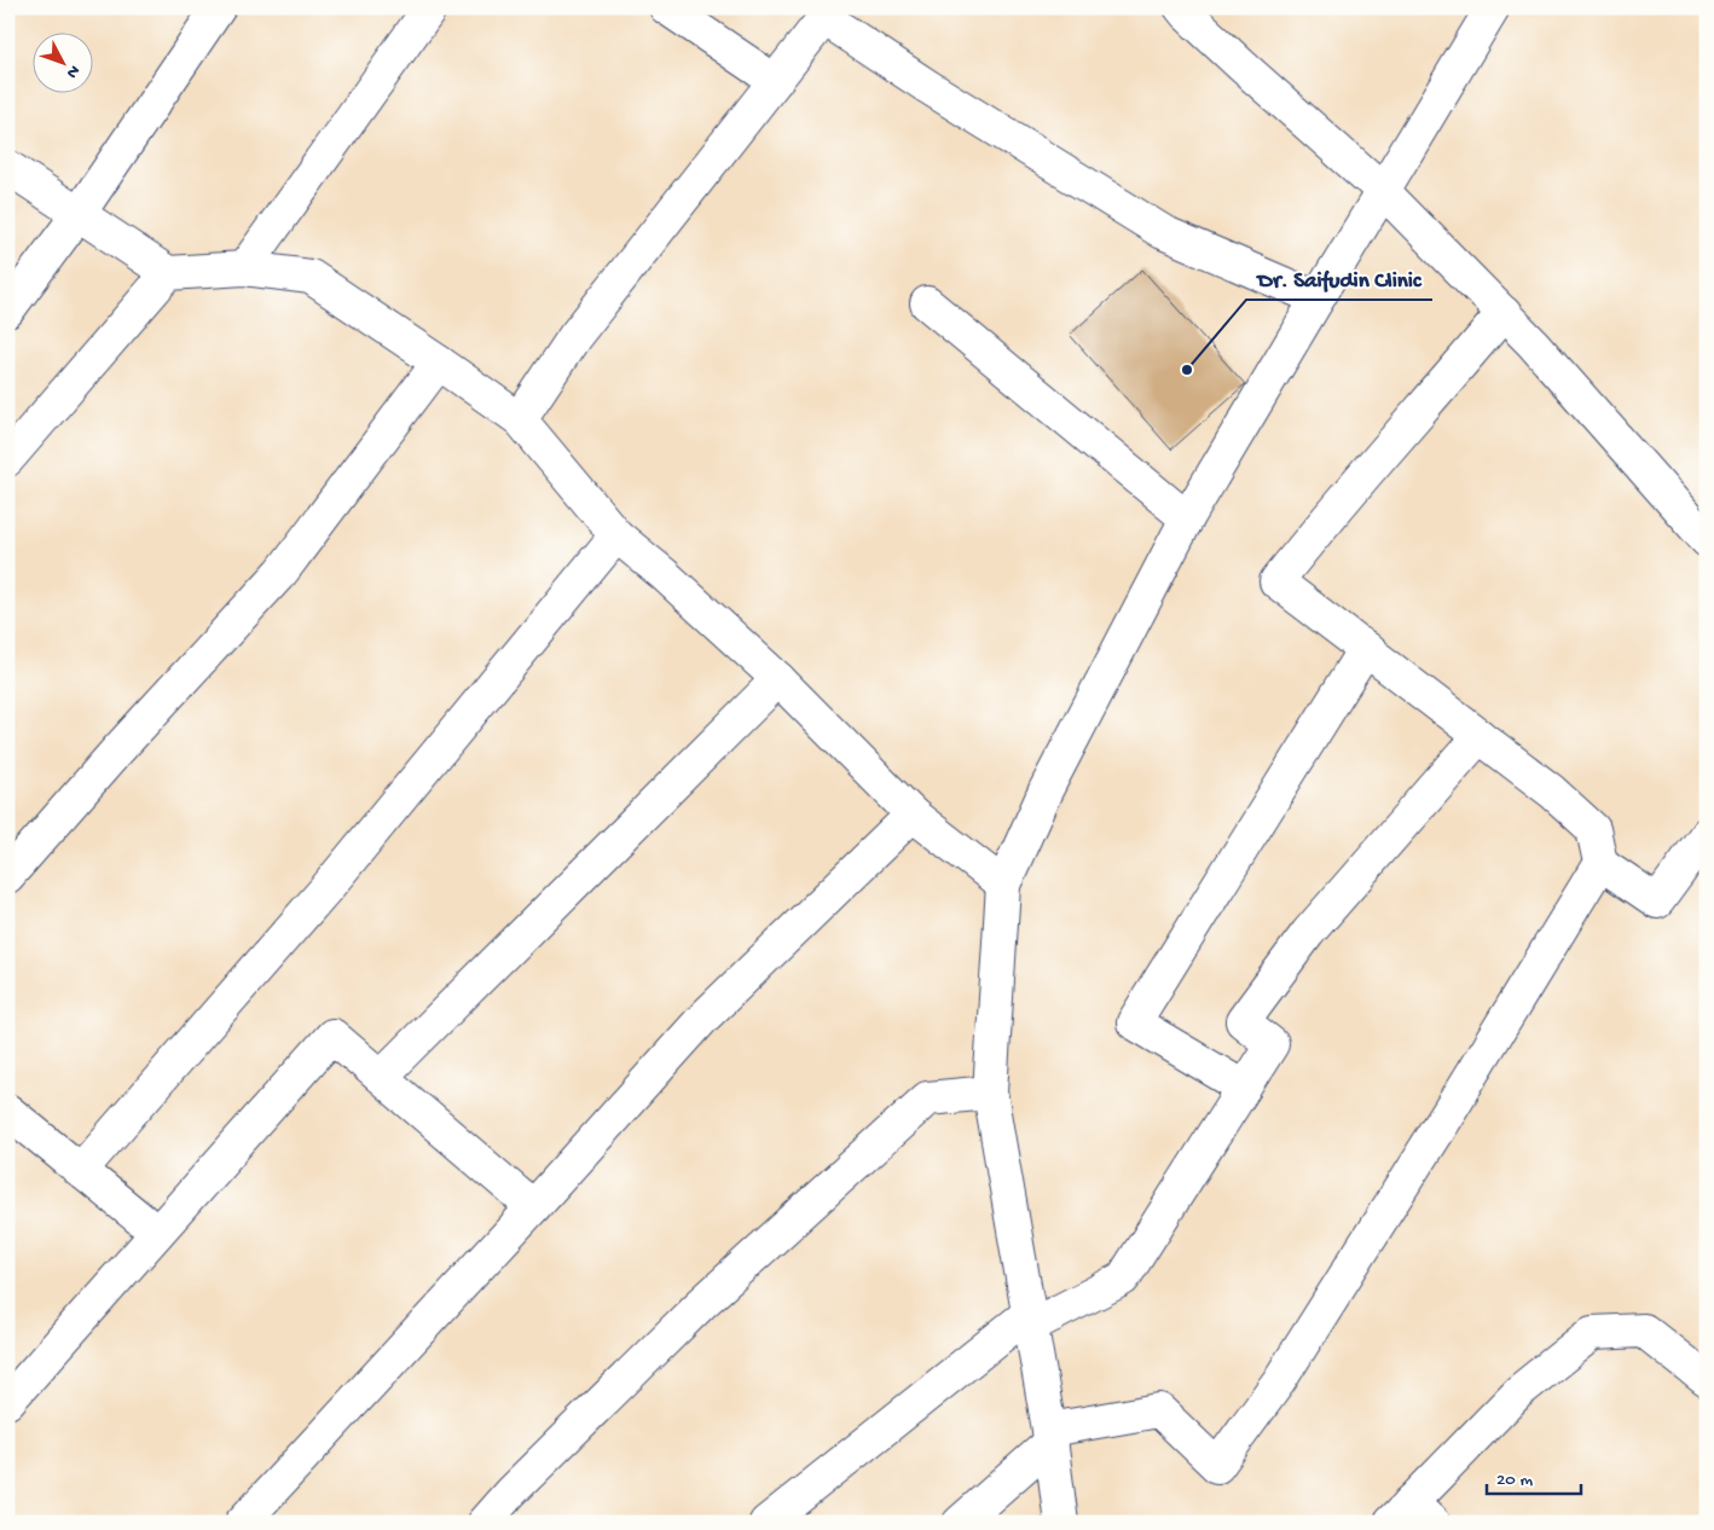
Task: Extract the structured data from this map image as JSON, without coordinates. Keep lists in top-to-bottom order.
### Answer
{
  "places": ["Dr. Saifudin Clinic"],
  "scale_bar": "20 m",
  "north": "bottom right"
}
